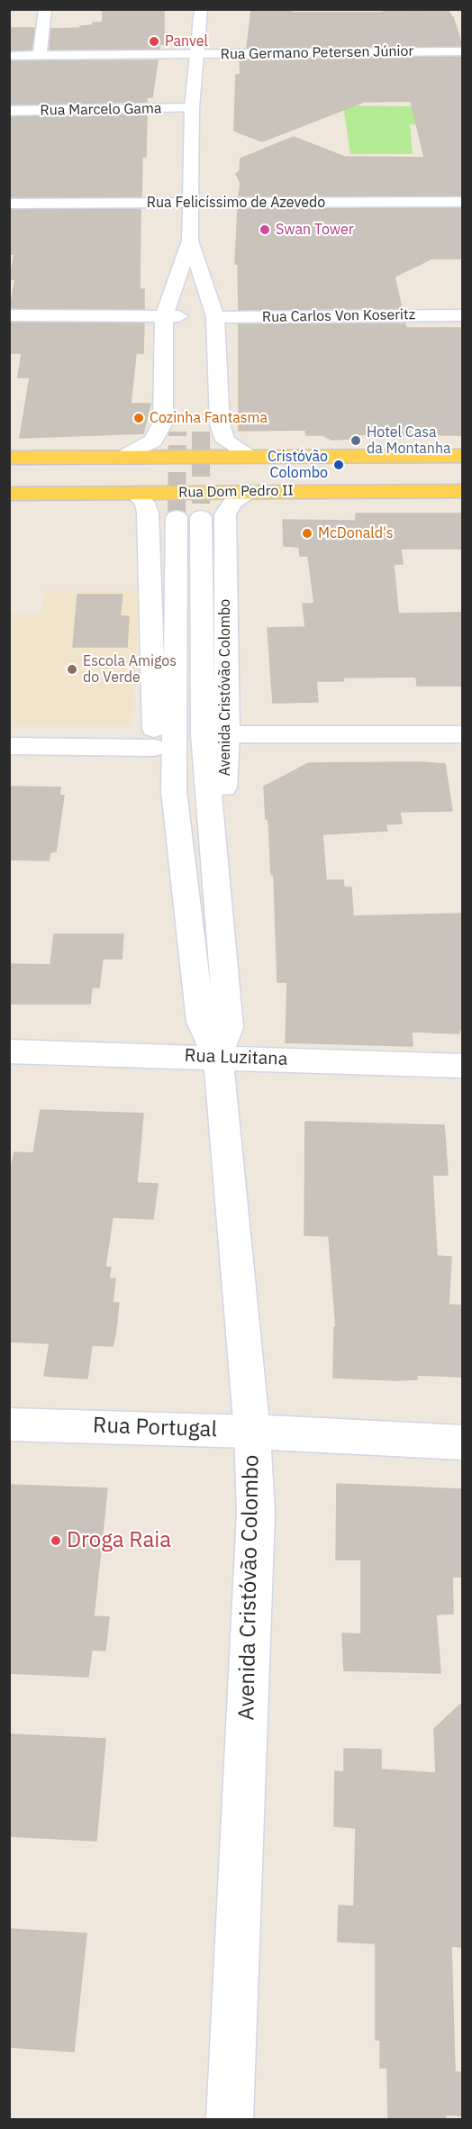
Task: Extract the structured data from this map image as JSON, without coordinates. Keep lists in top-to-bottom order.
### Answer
{
  "streets": {
    "main road": [
      "Rua Germano Petersen Júnior",
      "Rua Marcelo Gama",
      "Rua Felicíssimo de Azevedo",
      "Rua Carlos Von Koseritz",
      "Rua Dom Pedro II",
      "Avenida Cristóvão Colombo",
      "Rua Luzitana",
      "Rua Portugal"
    ]
  },
  "crossings": [
    ["Rua Dom Pedro II", "Avenida Cristóvão Colombo"],
    ["Avenida Cristóvão Colombo", "Rua Luzitana"],
    ["Avenida Cristóvão Colombo", "Rua Portugal"]
  ],
  "places": [
    "Panvel",
    "Swan Tower",
    "Cozinha Fantasma",
    "Hotel Casa da Montanha",
    "Cristóvão Colombo",
    "McDonald's",
    "Escola Amigos do Verde",
    "Droga Raia"
  ]
}
